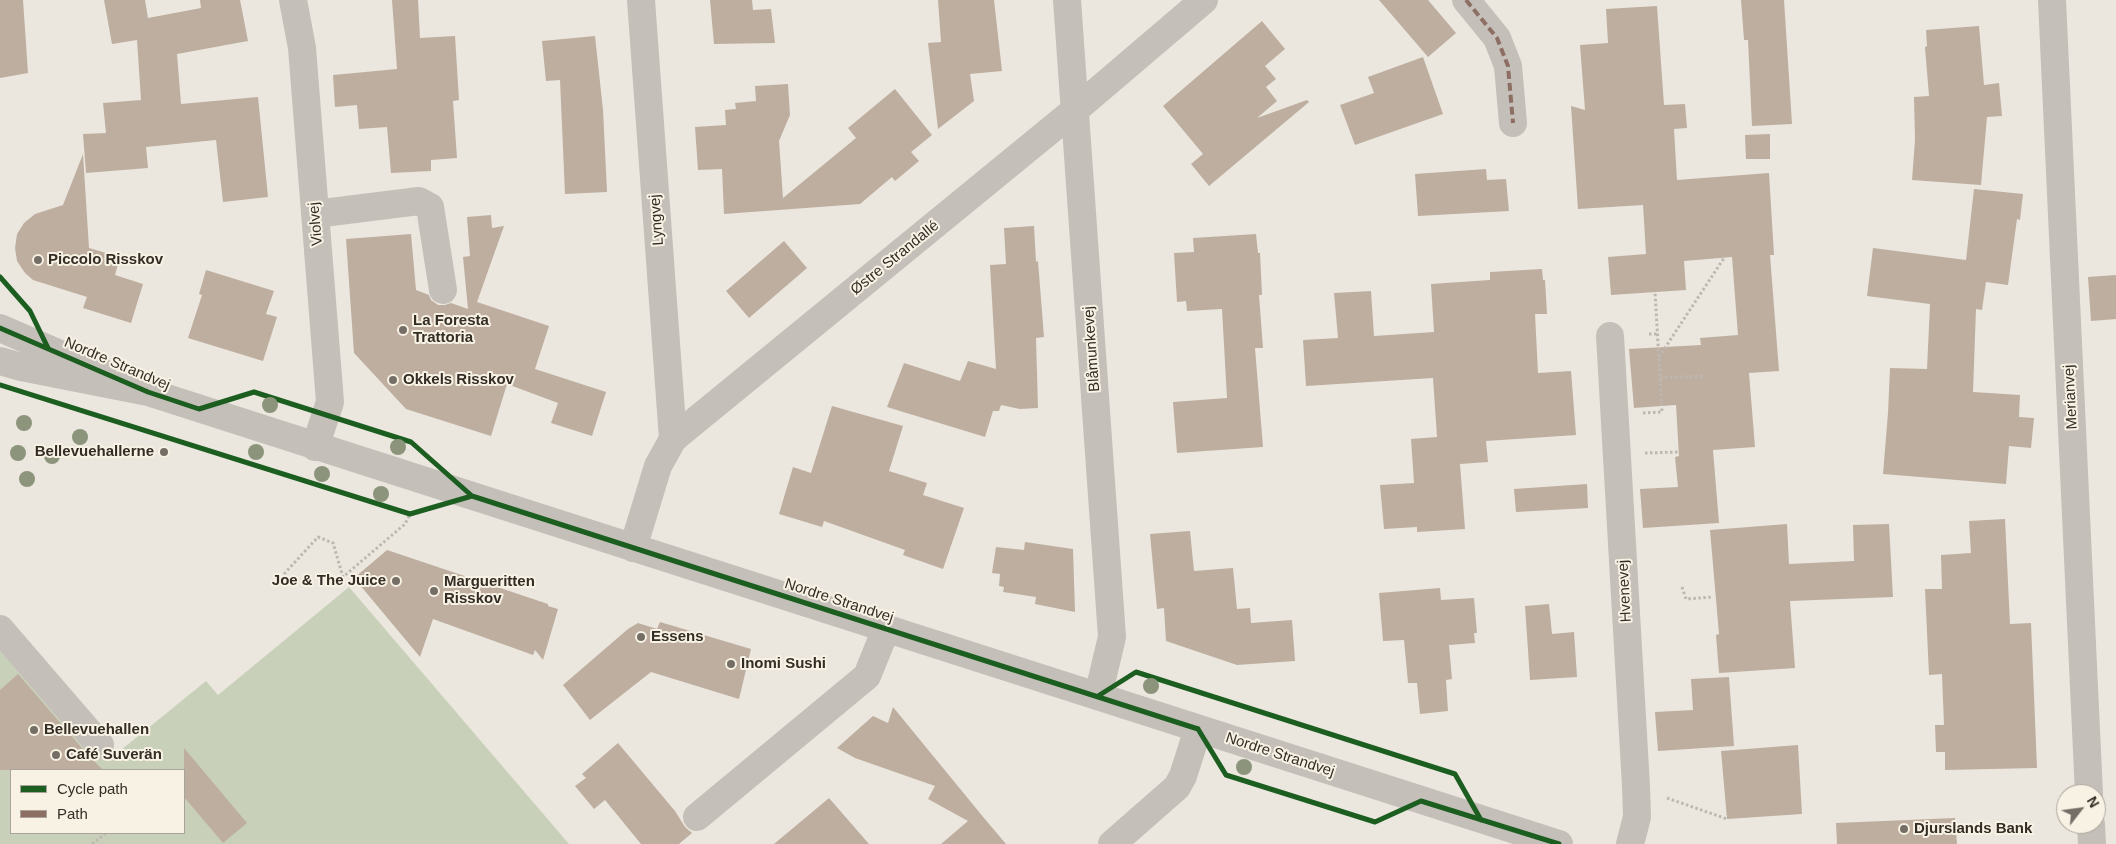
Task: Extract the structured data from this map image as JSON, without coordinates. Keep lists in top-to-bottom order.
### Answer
{
  "streets": {
    "street": [
      "Lyngvej",
      "Violvej",
      "Østre Strandallé",
      "Blåmunkevej",
      "Nordre Strandvej",
      "Merianvej",
      "Hvenevej"
    ]
  },
  "crossings": [
    ["Lyngvej", "Østre Strandallé"],
    ["Violvej", "Nordre Strandvej"],
    ["Østre Strandallé", "Blåmunkevej"],
    ["Østre Strandallé", "Nordre Strandvej"],
    ["Blåmunkevej", "Nordre Strandvej"]
  ],
  "places": [
    "Piccolo Risskov",
    "La Foresta Trattoria",
    "Okkels Risskov",
    "Bellevuehallerne",
    "Joe & The Juice",
    "Margueritten Risskov",
    "Essens",
    "Inomi Sushi",
    "Bellevuehallen",
    "Café Suverän",
    "Djurslands Bank"
  ],
  "legend": ["Cycle path", "Path"],
  "north": "top right"
}
